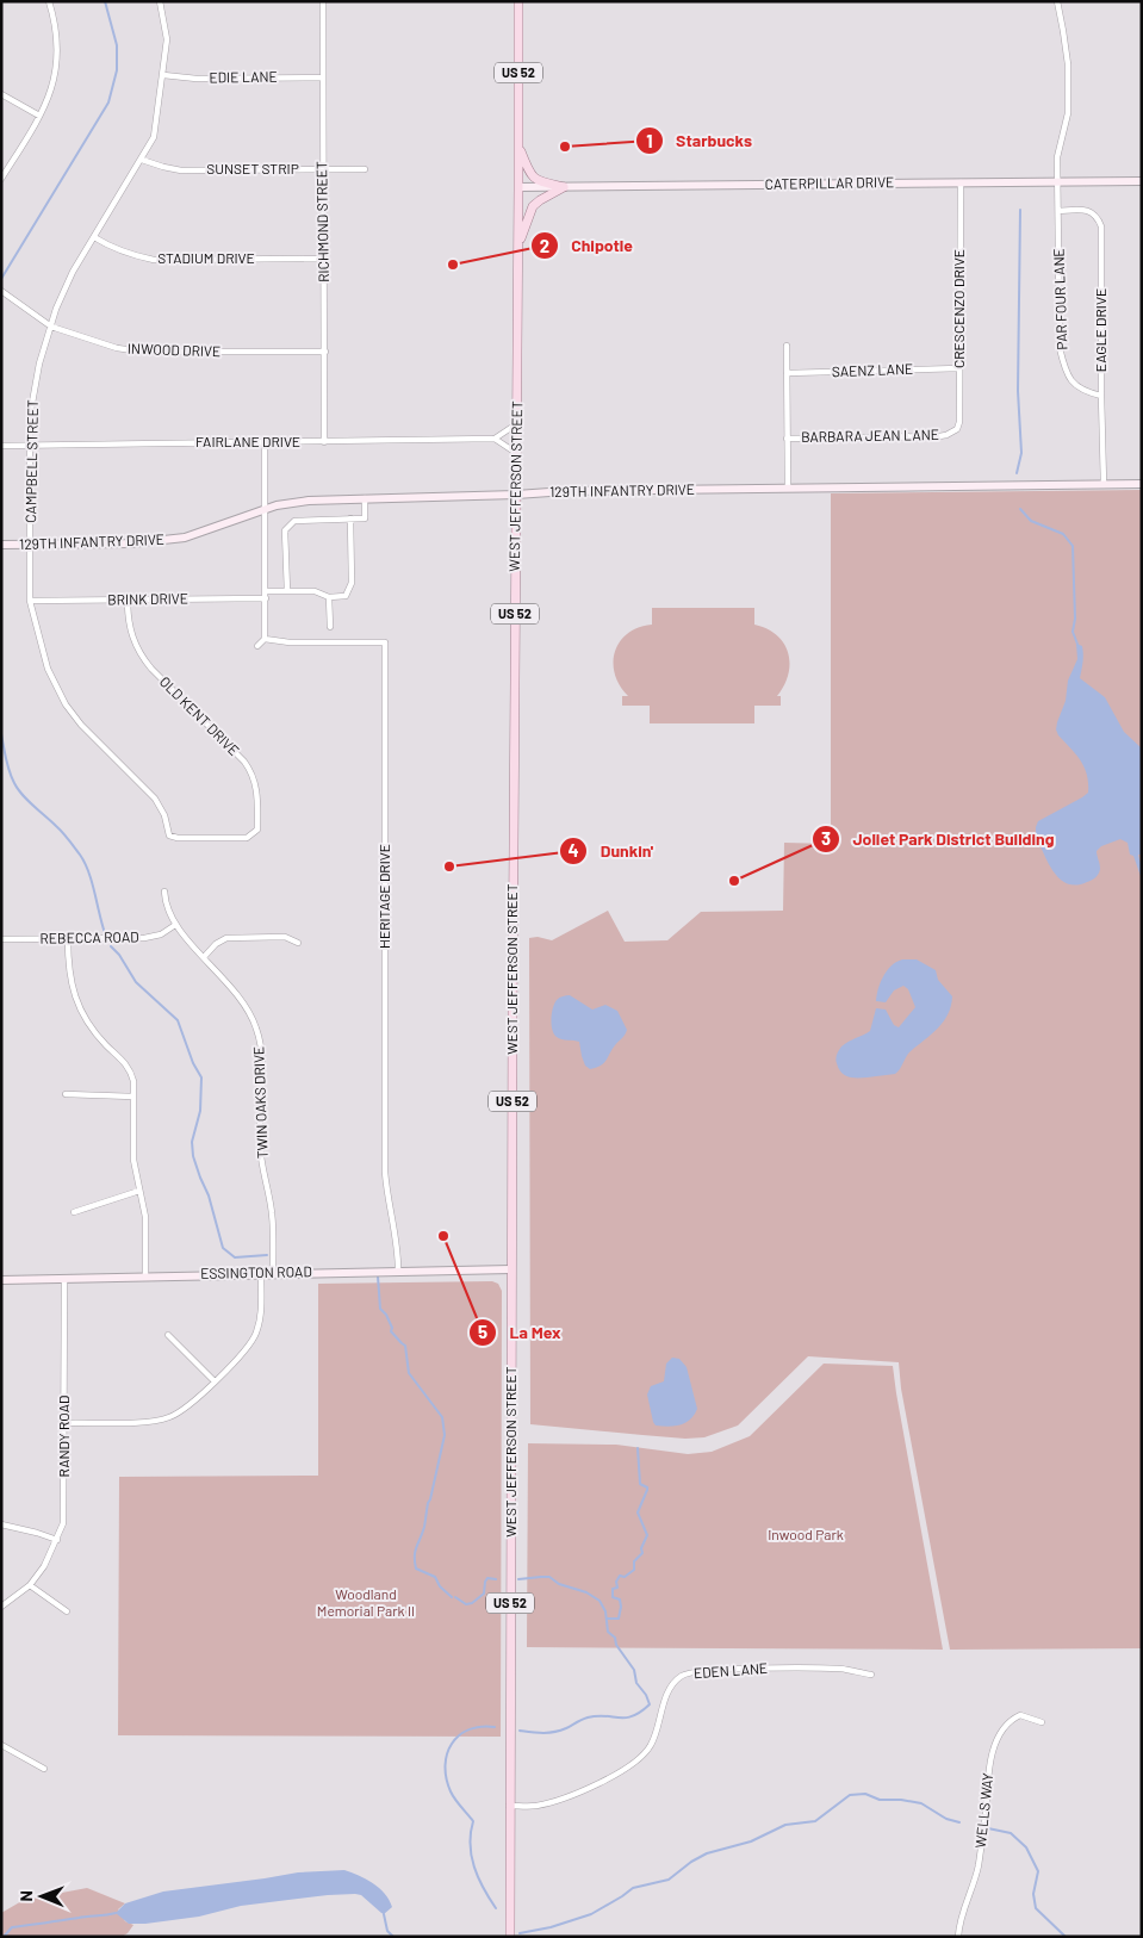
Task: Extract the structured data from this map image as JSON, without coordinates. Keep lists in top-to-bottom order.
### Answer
{
  "streets": {
    "main road": ["US 52", "WEST JEFFERSON STREET"],
    "street": [
      "EDIE LANE",
      "SUNSET STRIP",
      "CATERPILLAR DRIVE",
      "RICHMOND STREET",
      "STADIUM DRIVE",
      "PAR FOUR LANE",
      "CRESCENZO DRIVE",
      "EAGLE DRIVE",
      "INWOOD DRIVE",
      "SAENZ LANE",
      "BARBARA JEAN LANE",
      "FAIRLANE DRIVE",
      "CAMPBELL STREET",
      "129TH INFANTRY DRIVE",
      "BRINK DRIVE",
      "OLD KENT DRIVE",
      "HERITAGE DRIVE",
      "REBECCA ROAD",
      "TWIN OAKS DRIVE",
      "ESSINGTON ROAD",
      "RANDY ROAD",
      "EDEN LANE",
      "WELLS WAY"
    ]
  },
  "crossings": [
    ["EDIE LANE", "RICHMOND STREET"],
    ["EDIE LANE", "CAMPBELL STREET"],
    ["SUNSET STRIP", "RICHMOND STREET"],
    ["SUNSET STRIP", "CAMPBELL STREET"],
    ["CATERPILLAR DRIVE", "PAR FOUR LANE"],
    ["CATERPILLAR DRIVE", "CRESCENZO DRIVE"],
    ["CATERPILLAR DRIVE", "WEST JEFFERSON STREET"],
    ["RICHMOND STREET", "STADIUM DRIVE"],
    ["RICHMOND STREET", "INWOOD DRIVE"],
    ["RICHMOND STREET", "FAIRLANE DRIVE"],
    ["STADIUM DRIVE", "CAMPBELL STREET"],
    ["PAR FOUR LANE", "EAGLE DRIVE"],
    ["CRESCENZO DRIVE", "SAENZ LANE"],
    ["CRESCENZO DRIVE", "BARBARA JEAN LANE"],
    ["EAGLE DRIVE", "129TH INFANTRY DRIVE"],
    ["INWOOD DRIVE", "CAMPBELL STREET"],
    ["FAIRLANE DRIVE", "CAMPBELL STREET"],
    ["CAMPBELL STREET", "129TH INFANTRY DRIVE"],
    ["CAMPBELL STREET", "BRINK DRIVE"],
    ["CAMPBELL STREET", "OLD KENT DRIVE"],
    ["WEST JEFFERSON STREET", "129TH INFANTRY DRIVE"],
    ["WEST JEFFERSON STREET", "ESSINGTON ROAD"],
    ["WEST JEFFERSON STREET", "EDEN LANE"],
    ["BRINK DRIVE", "OLD KENT DRIVE"],
    ["HERITAGE DRIVE", "ESSINGTON ROAD"],
    ["REBECCA ROAD", "TWIN OAKS DRIVE"],
    ["TWIN OAKS DRIVE", "ESSINGTON ROAD"],
    ["ESSINGTON ROAD", "RANDY ROAD"]
  ],
  "parks": ["Inwood Park", "Woodland Memorial Park II"],
  "places": [
    "Starbucks",
    "Chipotle",
    "Dunkin'",
    "Joliet Park District Building",
    "La Mex"
  ],
  "north": "left"
}
